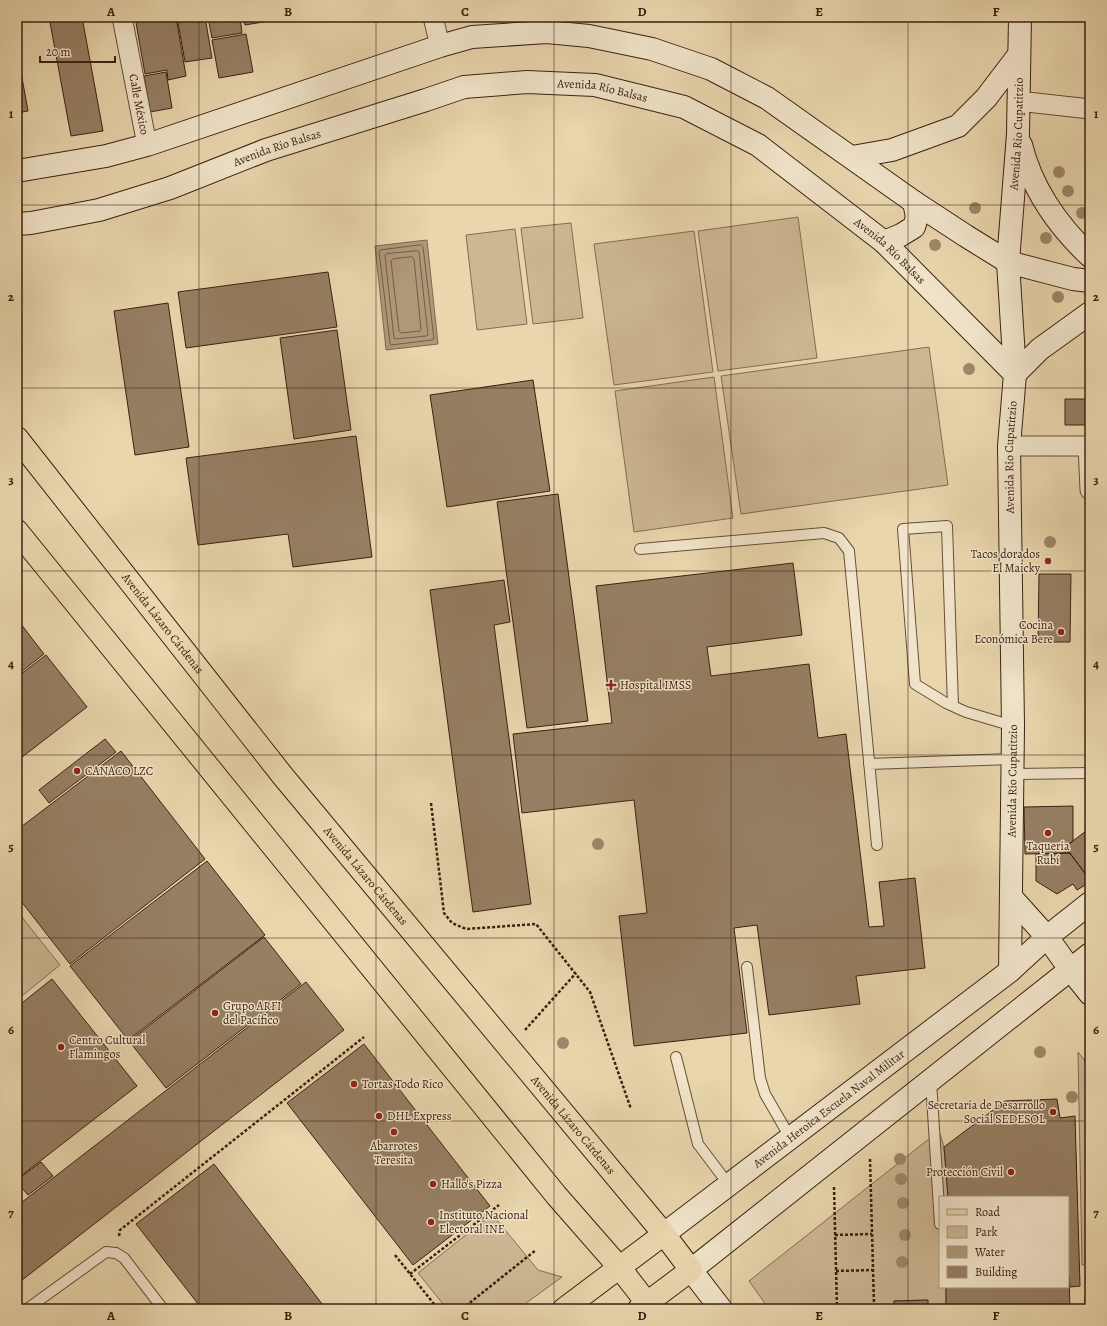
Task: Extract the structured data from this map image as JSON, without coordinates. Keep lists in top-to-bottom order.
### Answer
{
  "streets": {
    "main road": ["Avenida Lázaro Cárdenas", "Avenida Heroica Escuela Naval Militar"],
    "street": ["Avenida Río Balsas", "Calle México", "Avenida Río Cupatitzio"]
  },
  "crossings": [
    ["Avenida Río Balsas", "Avenida Río Cupatitzio"],
    ["Avenida Río Cupatitzio", "Avenida Heroica Escuela Naval Militar"],
    ["Avenida Lázaro Cárdenas", "Avenida Heroica Escuela Naval Militar"]
  ],
  "places": {
    "other": [
      "Tacos dorados El Maicky",
      "Cocina Económica Bere",
      "CANACO LZC",
      "Taquería Rubí",
      "Grupo ARFI del Pacífico",
      "Centro Cultural Flamingos",
      "Tortas Todo Rico",
      "Secretaría de Desarrollo Social SEDESOL",
      "DHL Express",
      "Abarrotes Teresita",
      "Protección Civil",
      "Hallo's Pizza",
      "Instituto Nacional Electoral INE"
    ],
    "health": ["Hospital IMSS"]
  },
  "legend": [
    "Road",
    "Park",
    "Water",
    "Building"
  ],
  "scale_bar": "20 m",
  "grid": {
    "columns": [
      "A",
      "B",
      "C",
      "D",
      "E",
      "F"
    ],
    "rows": [
      "1",
      "2",
      "3",
      "4",
      "5",
      "6",
      "7"
    ]
  }
}
